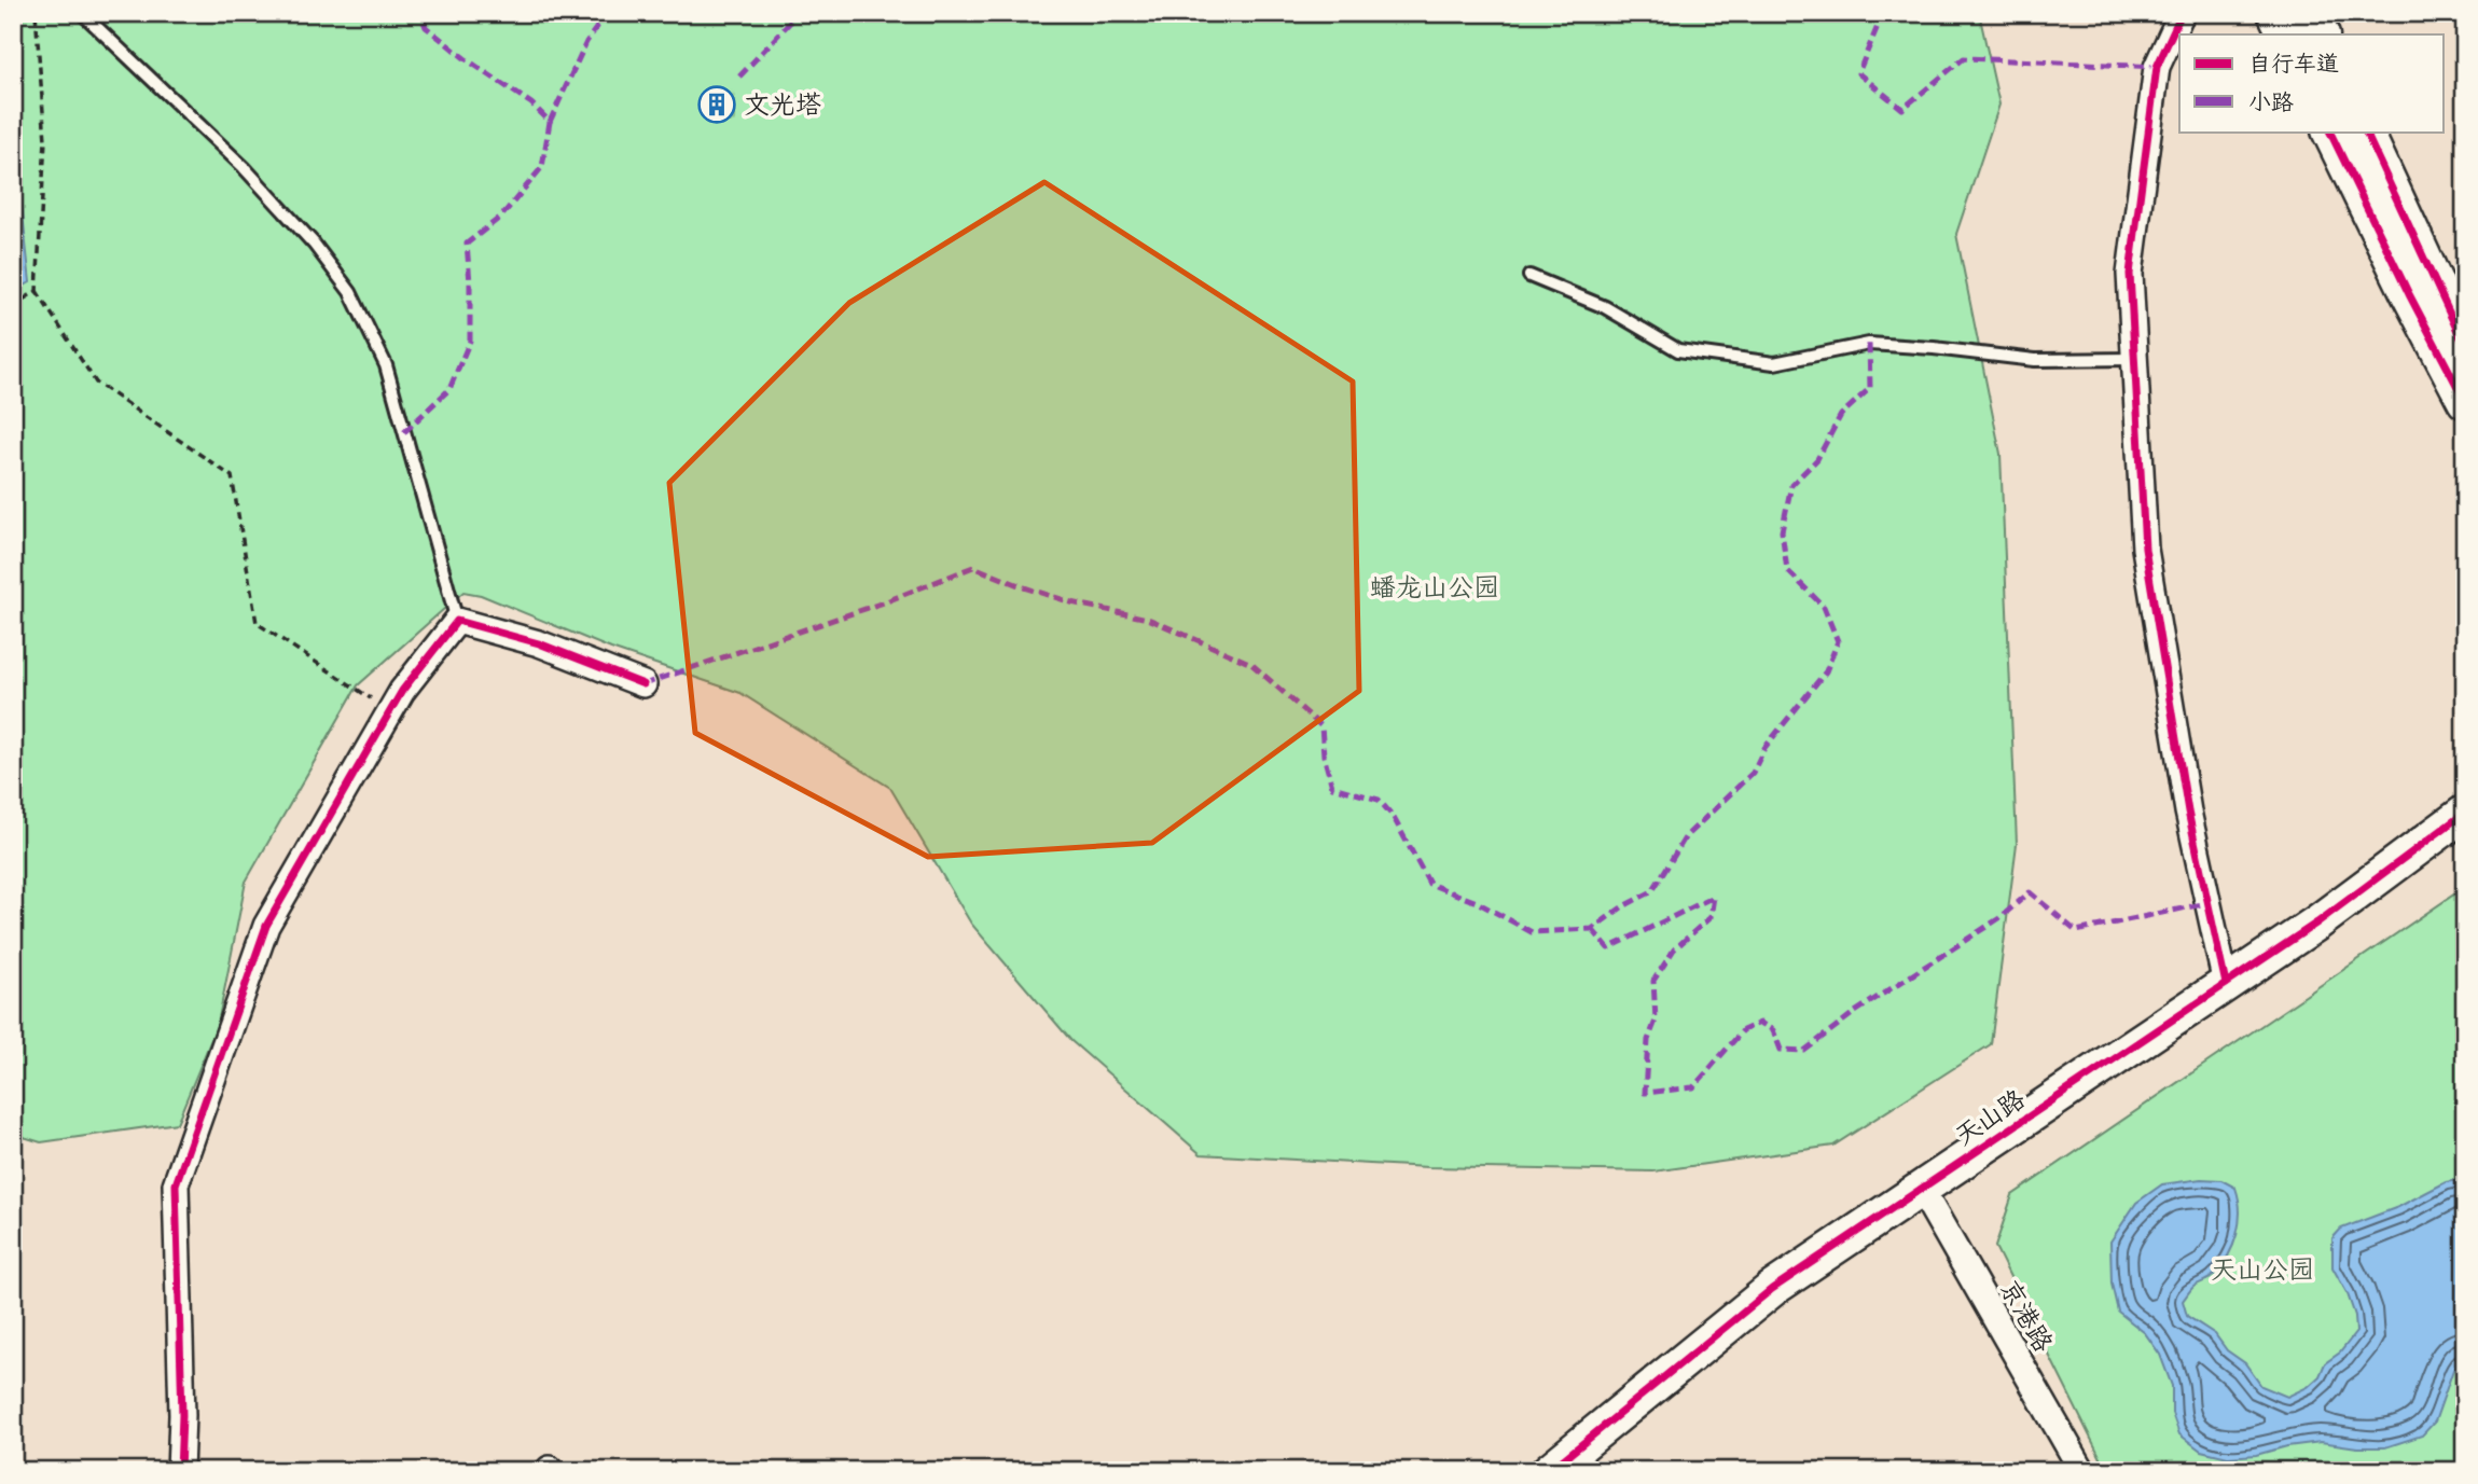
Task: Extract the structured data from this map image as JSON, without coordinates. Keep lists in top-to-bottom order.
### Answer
{
  "streets": {
    "street": ["天山路", "京港路"]
  },
  "crossings": [
    ["天山路", "京港路"]
  ],
  "parks": ["蟠龙山公园", "天山公园"],
  "places": {
    "building": ["文光塔"]
  },
  "legend": ["自行车道", "小路"]
}
